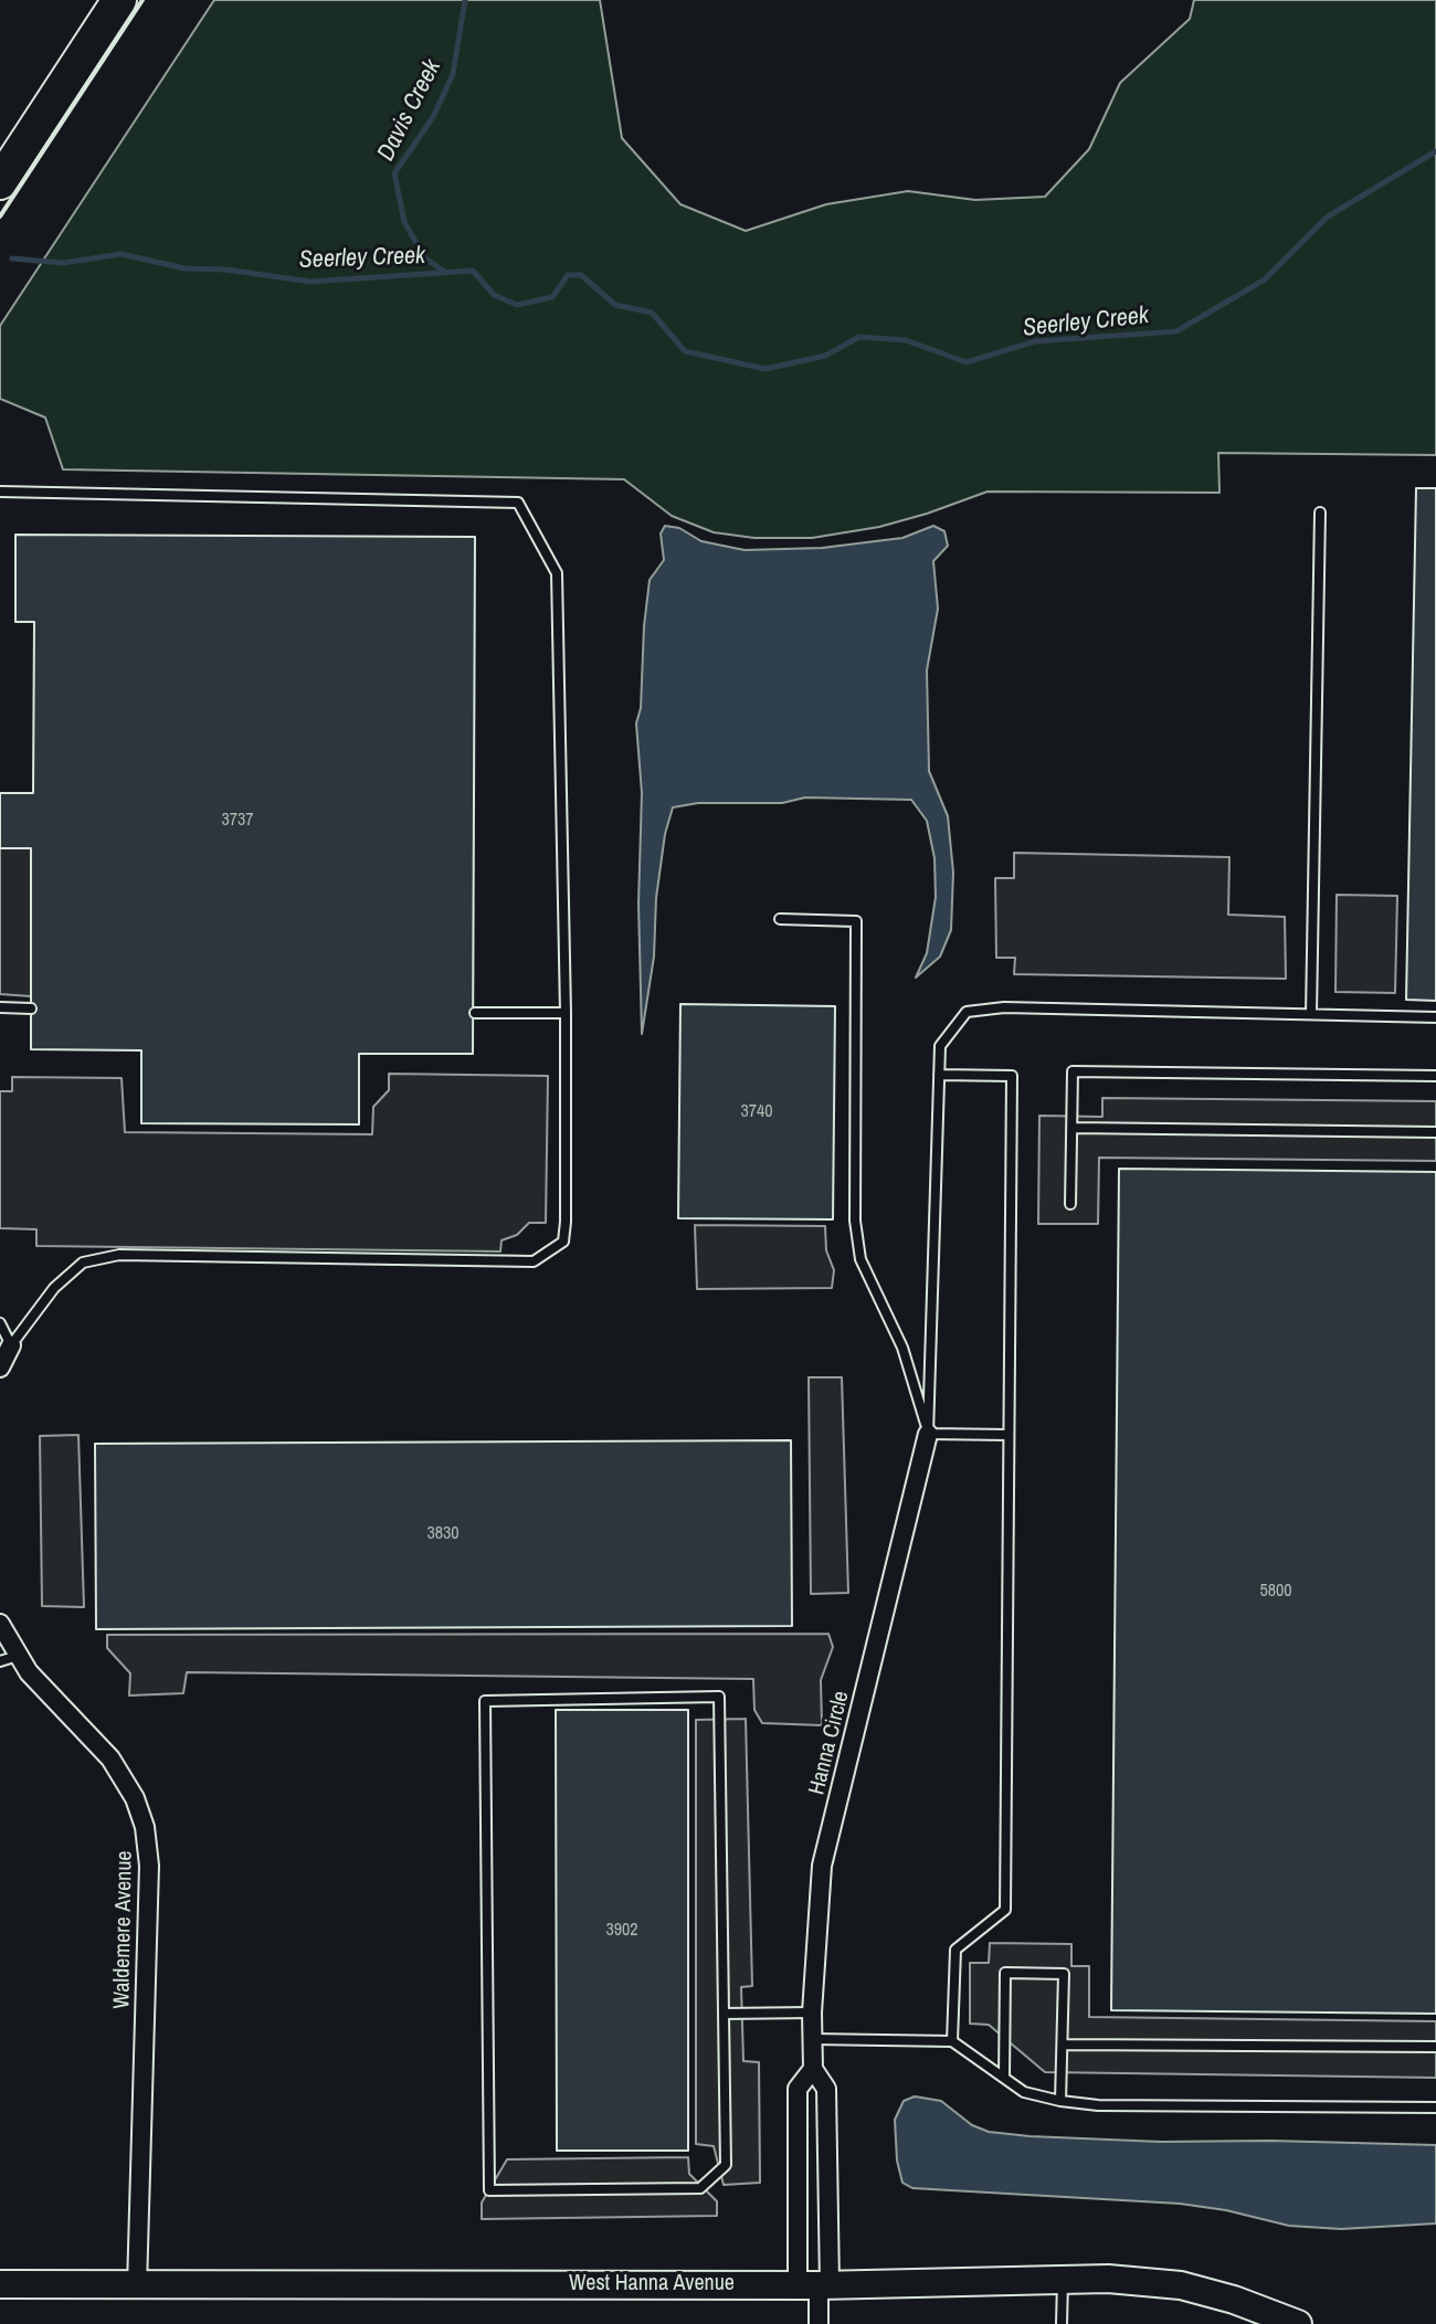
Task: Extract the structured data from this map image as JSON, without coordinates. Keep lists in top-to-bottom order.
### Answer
{
  "streets": {
    "street": ["Hanna Circle", "Waldemere Avenue", "West Hanna Avenue"]
  },
  "crossings": [
    ["Hanna Circle", "West Hanna Avenue"],
    ["Waldemere Avenue", "West Hanna Avenue"]
  ],
  "water": ["Davis Creek", "Seerley Creek"],
  "house_numbers": [
    "3737",
    "3740",
    "3830",
    "5800",
    "3902"
  ]
}
